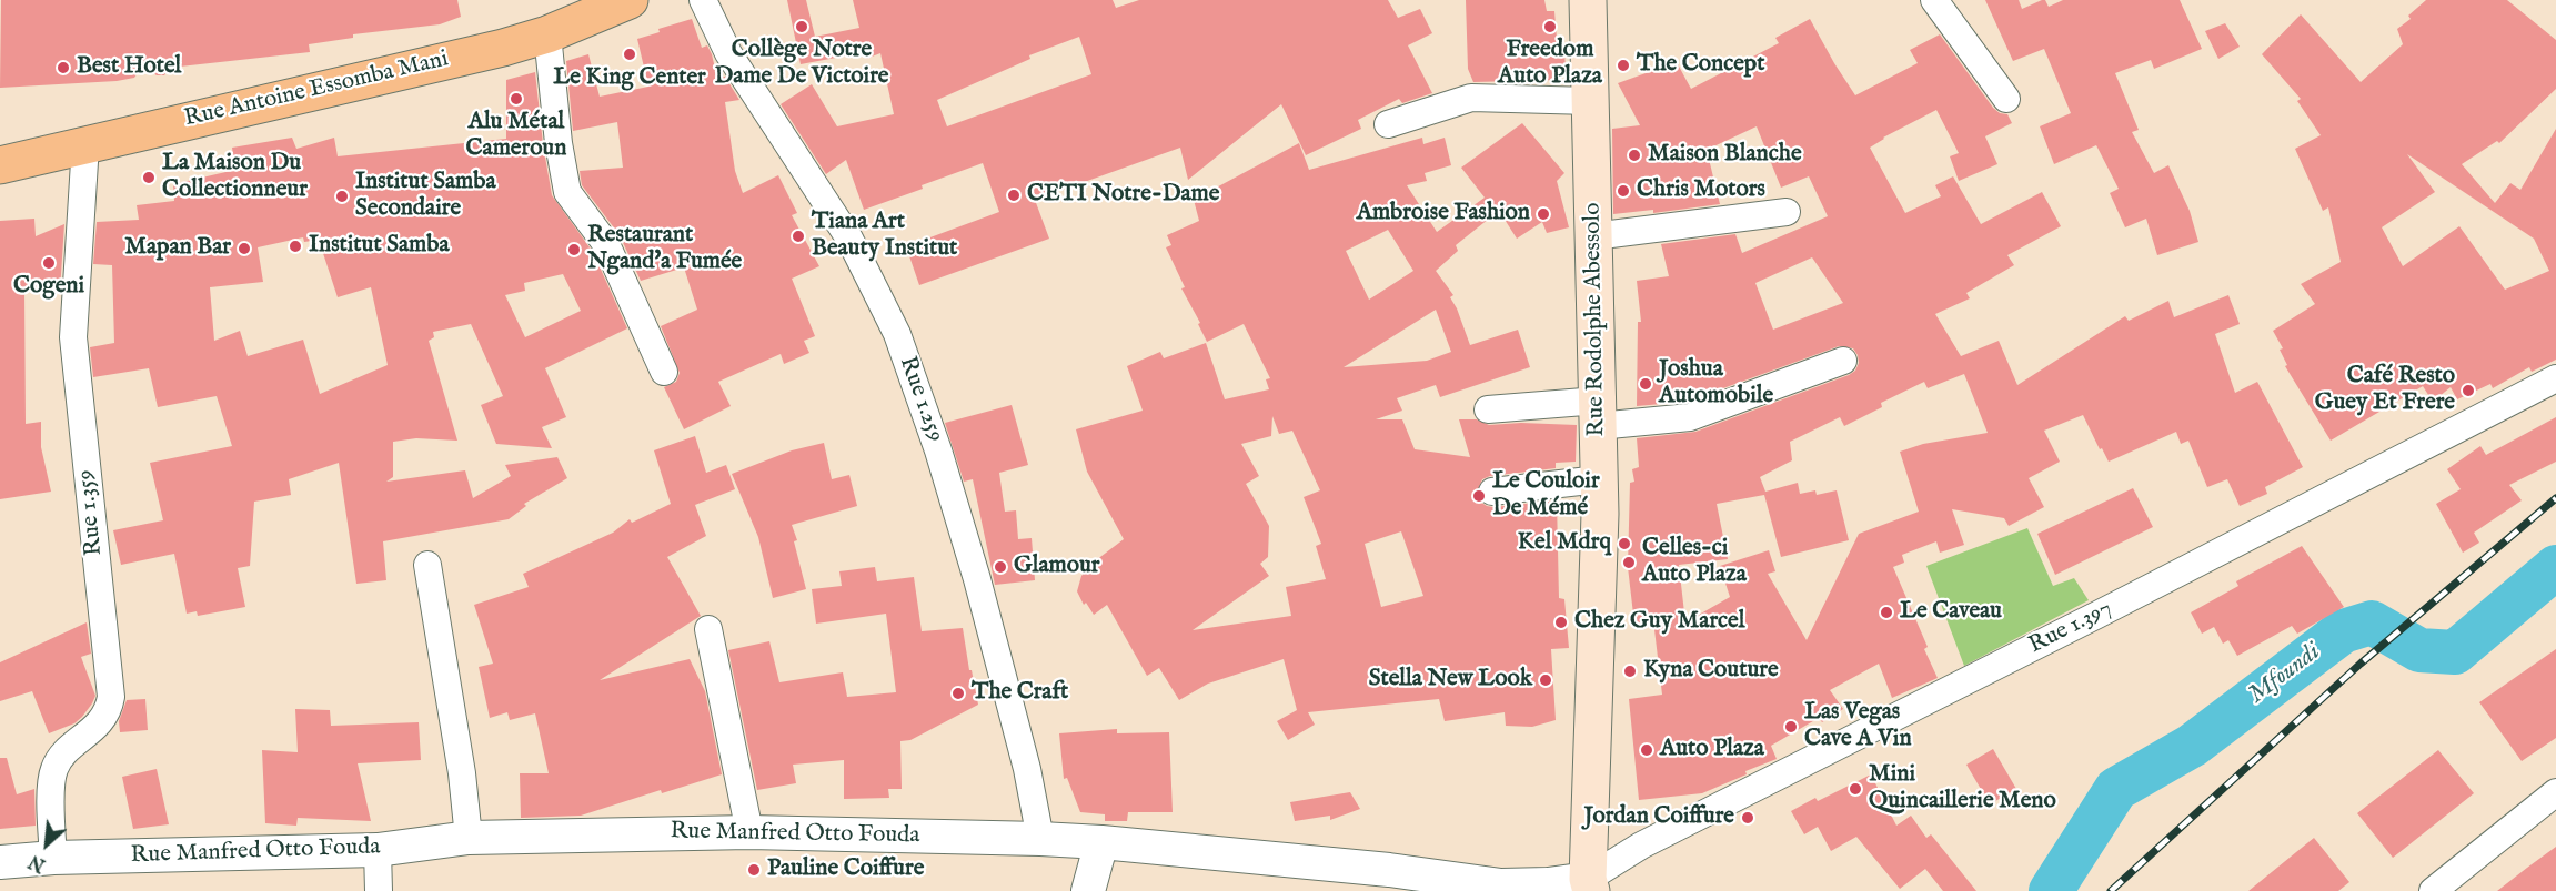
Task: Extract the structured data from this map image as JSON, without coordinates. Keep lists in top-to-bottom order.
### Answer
{
  "streets": {
    "main road": ["Rue Antoine Essomba Mani", "Rue Rodolphe Abessolo"],
    "street": [
      "Rue 1.259",
      "Rue 1.359",
      "Rue 1.397",
      "Rue Manfred Otto Fouda"
    ]
  },
  "crossings": [
    ["Rue Antoine Essomba Mani", "Rue 1.359"],
    ["Rue Rodolphe Abessolo", "Rue 1.397"],
    ["Rue Rodolphe Abessolo", "Rue Manfred Otto Fouda"],
    ["Rue 1.259", "Rue Manfred Otto Fouda"],
    ["Rue 1.359", "Rue Manfred Otto Fouda"],
    ["Rue 1.397", "Rue Manfred Otto Fouda"]
  ],
  "water": ["Mfoundi"],
  "places": [
    "Collège Notre Dame De Victoire",
    "Freedom Auto Plaza",
    "Le King Center",
    "The Concept",
    "Best Hotel",
    "Alu Métal Cameroun",
    "Maison Blanche",
    "La Maison Du Collectionneur",
    "Chris Motors",
    "CETI Notre-Dame",
    "Institut Samba Secondaire",
    "Ambroise Fashion",
    "Tiana Art Beauty Institut",
    "Institut Samba",
    "Mapan Bar",
    "Restaurant Ngand'a Fumée",
    "Cogeni",
    "Joshua Automobile",
    "Café Resto Guey Et Frere",
    "Le Couloir De Mémé",
    "Kel Mdrq",
    "Celles-ci Auto Plaza",
    "Glamour",
    "Le Caveau",
    "Chez Guy Marcel",
    "Kyna Couture",
    "Stella New Look",
    "The Craft",
    "Las Vegas Cave A Vin",
    "Auto Plaza",
    "Mini Quincaillerie Meno",
    "Jordan Coiffure",
    "Pauline Coiffure"
  ],
  "north": "bottom left"
}
